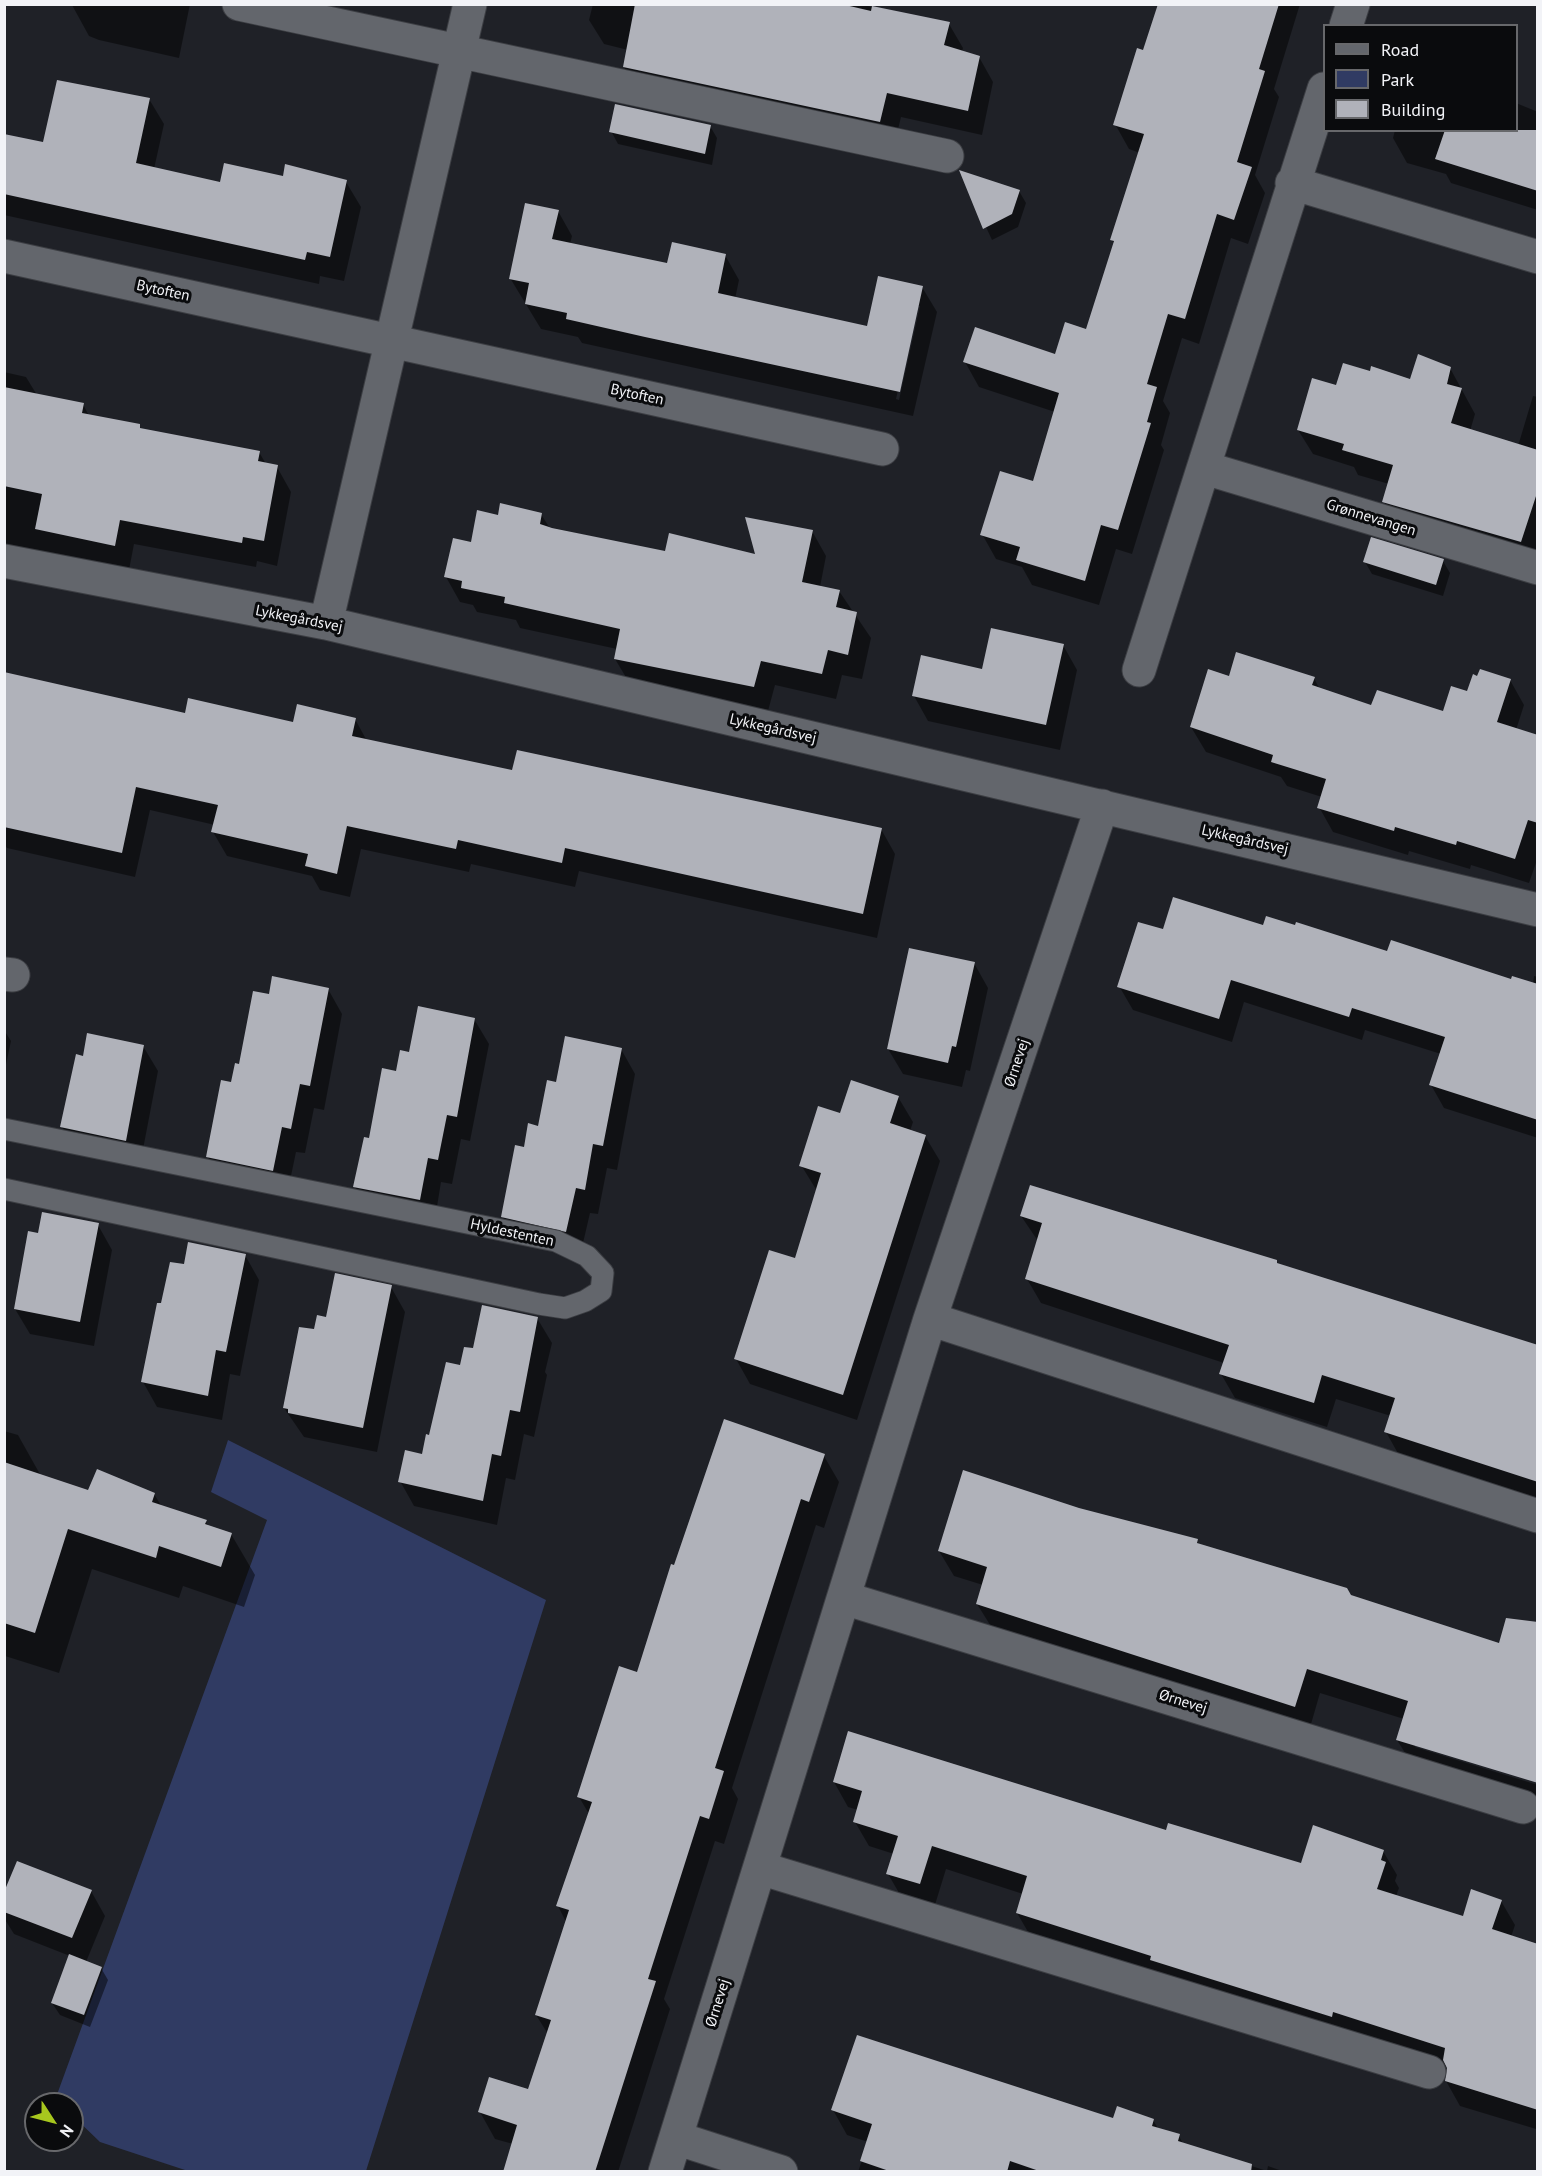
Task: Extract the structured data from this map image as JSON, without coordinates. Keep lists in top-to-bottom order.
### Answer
{
  "streets": {
    "street": [
      "Bytoften",
      "Grønnevangen",
      "Lykkegårdsvej",
      "Ørnevej"
    ],
    "lane": ["Hyldestenten"]
  },
  "crossings": [
    ["Lykkegårdsvej", "Ørnevej"]
  ],
  "legend": ["Road", "Park", "Building"],
  "north": "bottom right"
}
